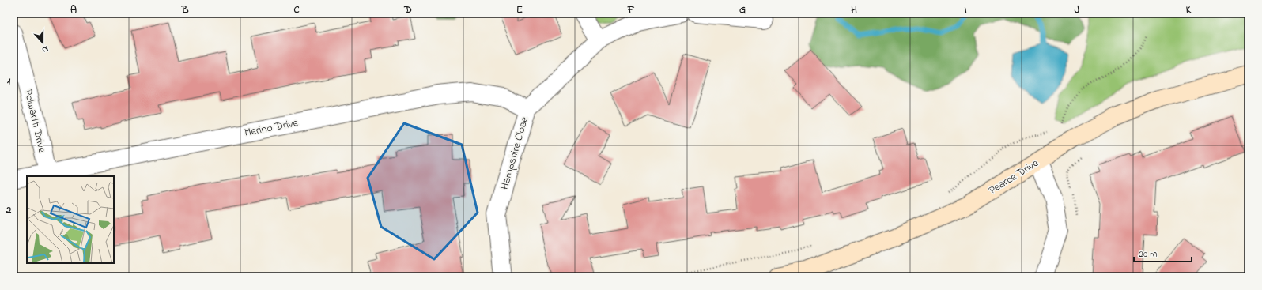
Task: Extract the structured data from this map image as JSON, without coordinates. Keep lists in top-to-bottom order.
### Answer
{
  "streets": {
    "street": [
      "Polwarth Drive",
      "Merino Drive",
      "Hampshire Close",
      "Pearce Drive"
    ]
  },
  "crossings": [
    ["Polwarth Drive", "Merino Drive"],
    ["Merino Drive", "Hampshire Close"]
  ],
  "scale_bar": "20 m",
  "north": "bottom",
  "grid": {
    "columns": [
      "A",
      "B",
      "C",
      "D",
      "E",
      "F",
      "G",
      "H",
      "I",
      "J",
      "K"
    ],
    "rows": ["1", "2"]
  }
}
